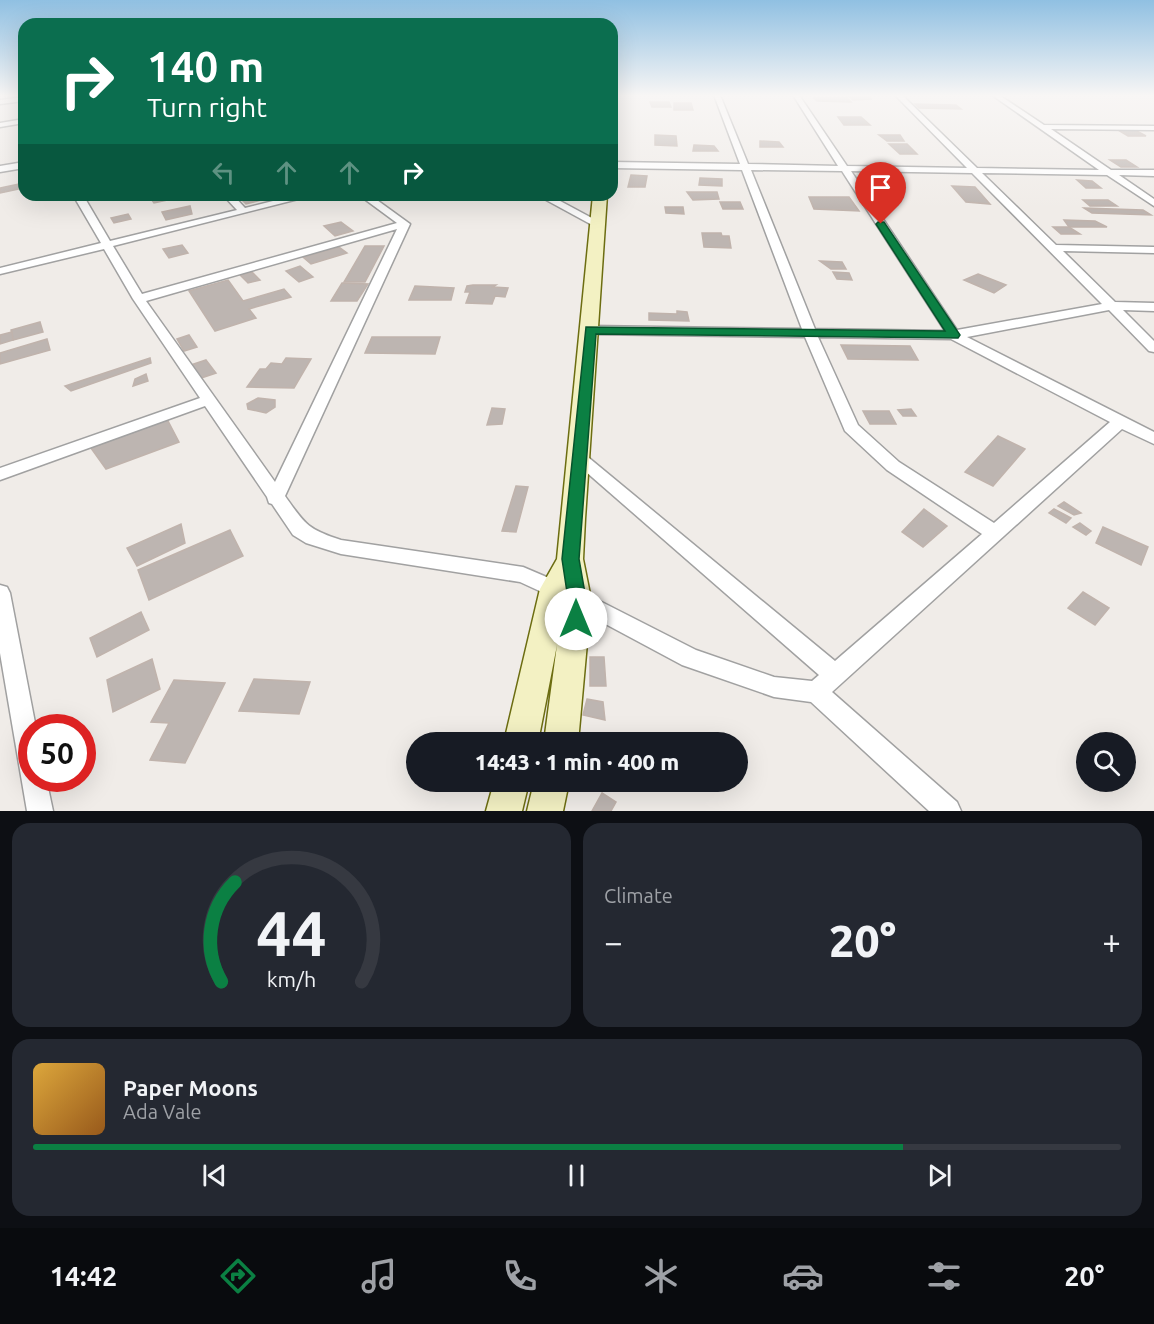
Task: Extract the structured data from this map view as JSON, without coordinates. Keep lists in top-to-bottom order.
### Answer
{
  "page": {
    "turn": ["140 m", "Turn right"],
    "limit": "50",
    "trip": "14:43 · 1 min · 400 m",
    "tile": "Climate",
    "heat": ["−", "20°", "+"],
    "song": ["Paper Moons", "Ada Vale"],
    "tabs": ["14:42", "20°"],
    "gauge": ["44", "km/h"]
  }
}
